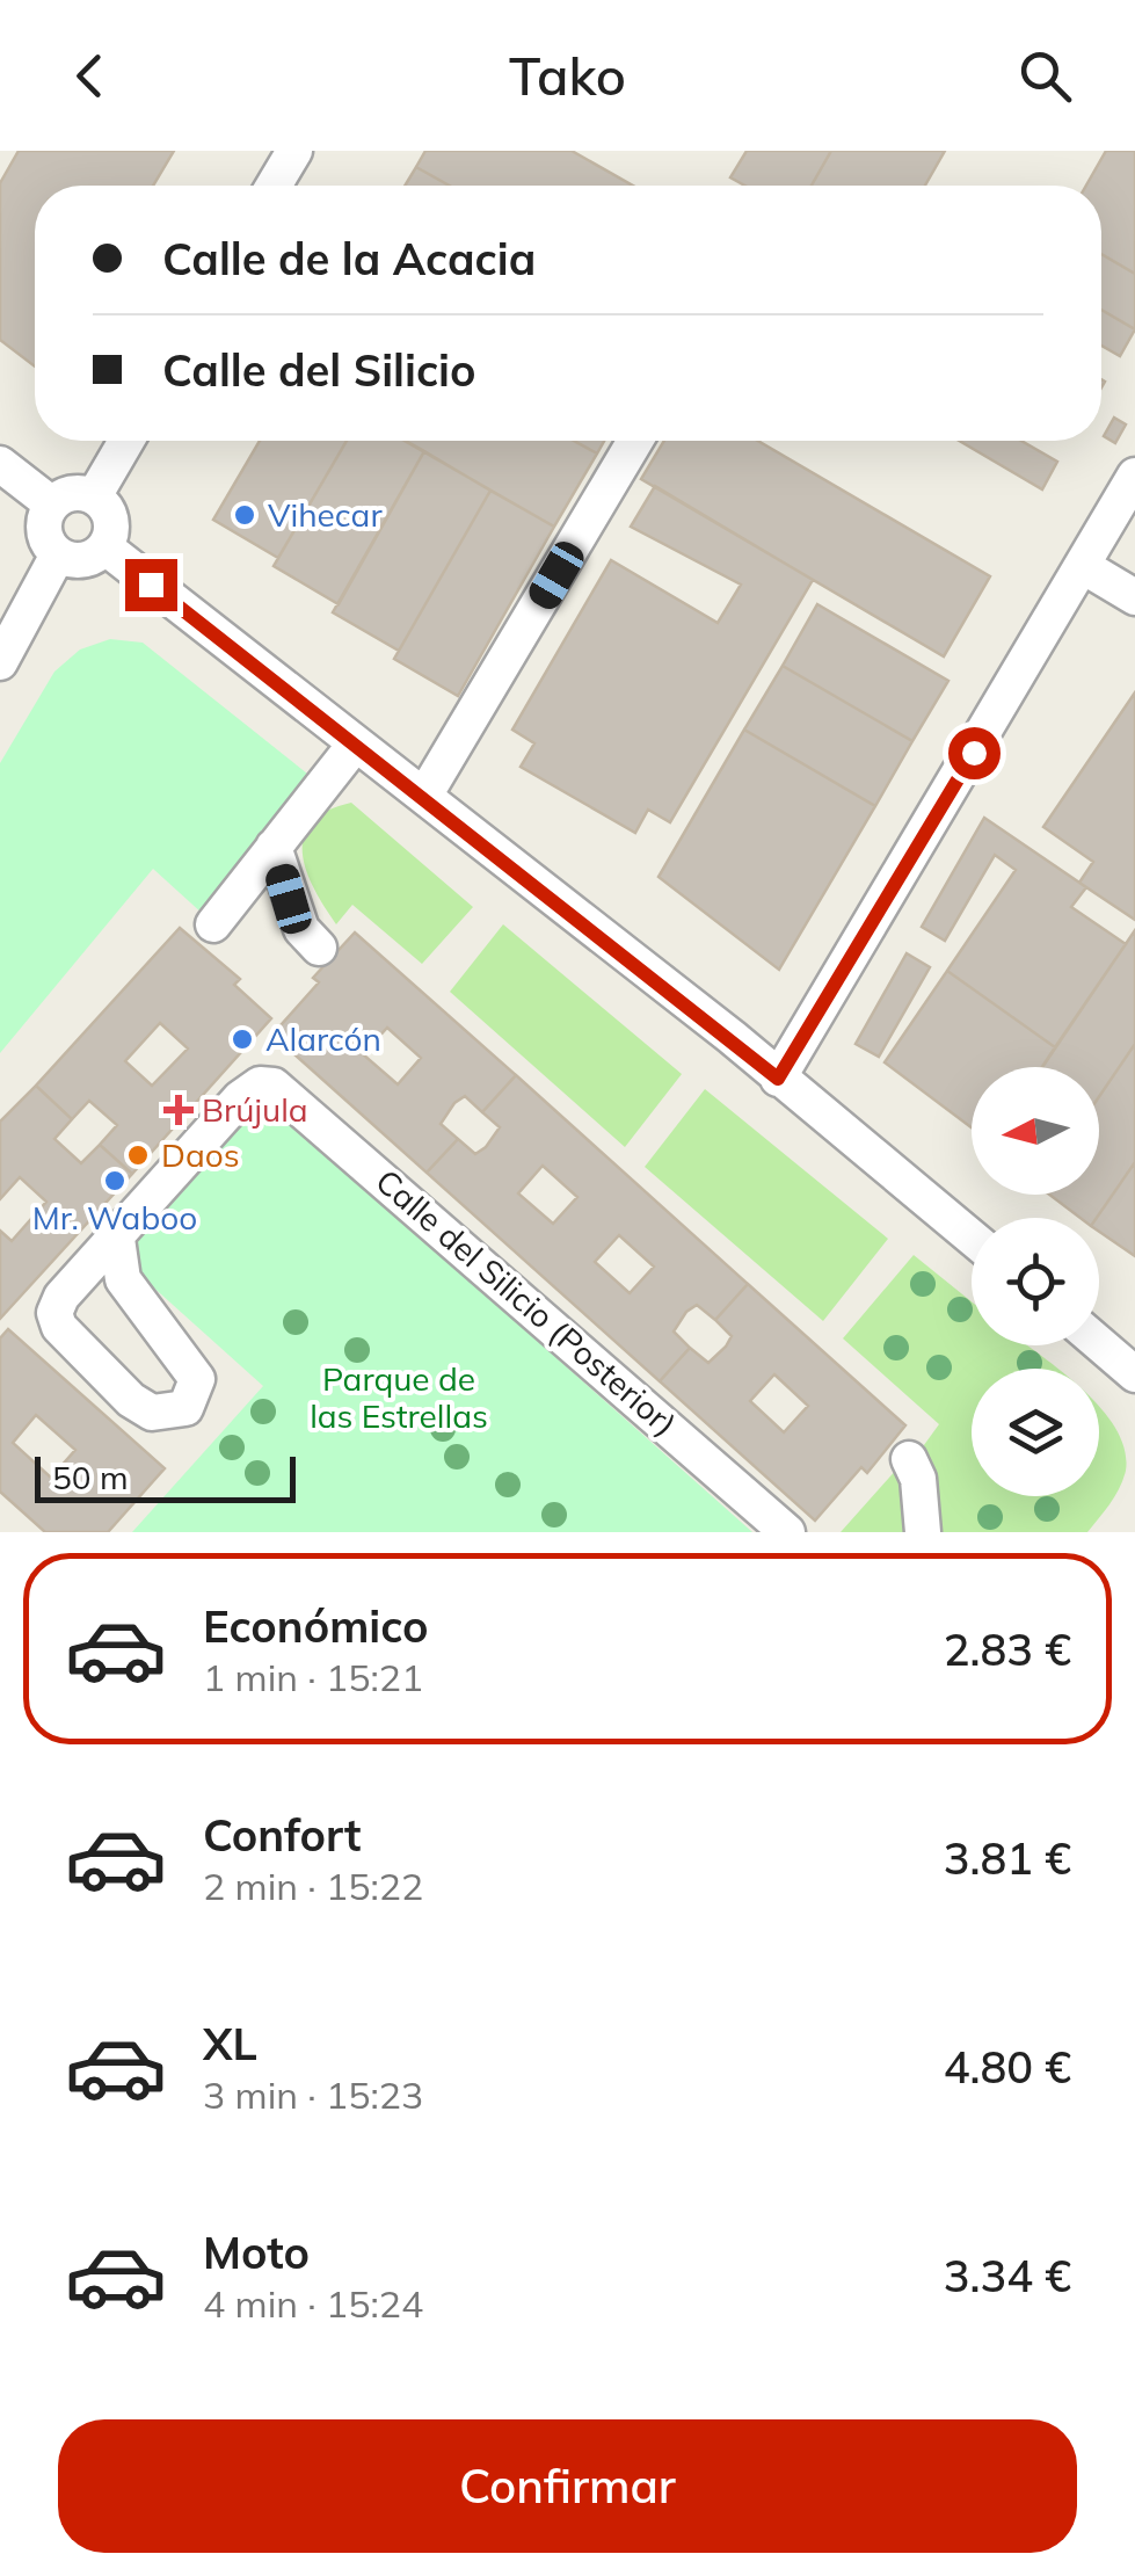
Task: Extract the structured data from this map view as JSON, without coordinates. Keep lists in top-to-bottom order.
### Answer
{
  "streets": {
    "street": ["Calle del Silicio (Posterior)"]
  },
  "parks": ["Parque de las Estrellas"],
  "places": {
    "other": [
      "Vihecar",
      "Alarcón",
      "Daos",
      "Mr. Waboo"
    ],
    "health": ["Brújula"]
  },
  "scale_bar": "50 m",
  "north": "left",
  "page": {
    "header": "Tako",
    "banner": ["Calle de la Acacia", "Calle del Silicio"],
    "scale": "50 m",
    "list": [
      {
        "name": "Económico",
        "note": "1 min · 15:21",
        "value": "2.83 €"
      },
      {
        "name": "Confort",
        "note": "2 min · 15:22",
        "value": "3.81 €"
      },
      {
        "name": "XL",
        "note": "3 min · 15:23",
        "value": "4.80 €"
      },
      {
        "name": "Moto",
        "note": "4 min · 15:24",
        "value": "3.34 €"
      }
    ],
    "buttons": "Confirmar"
  }
}
